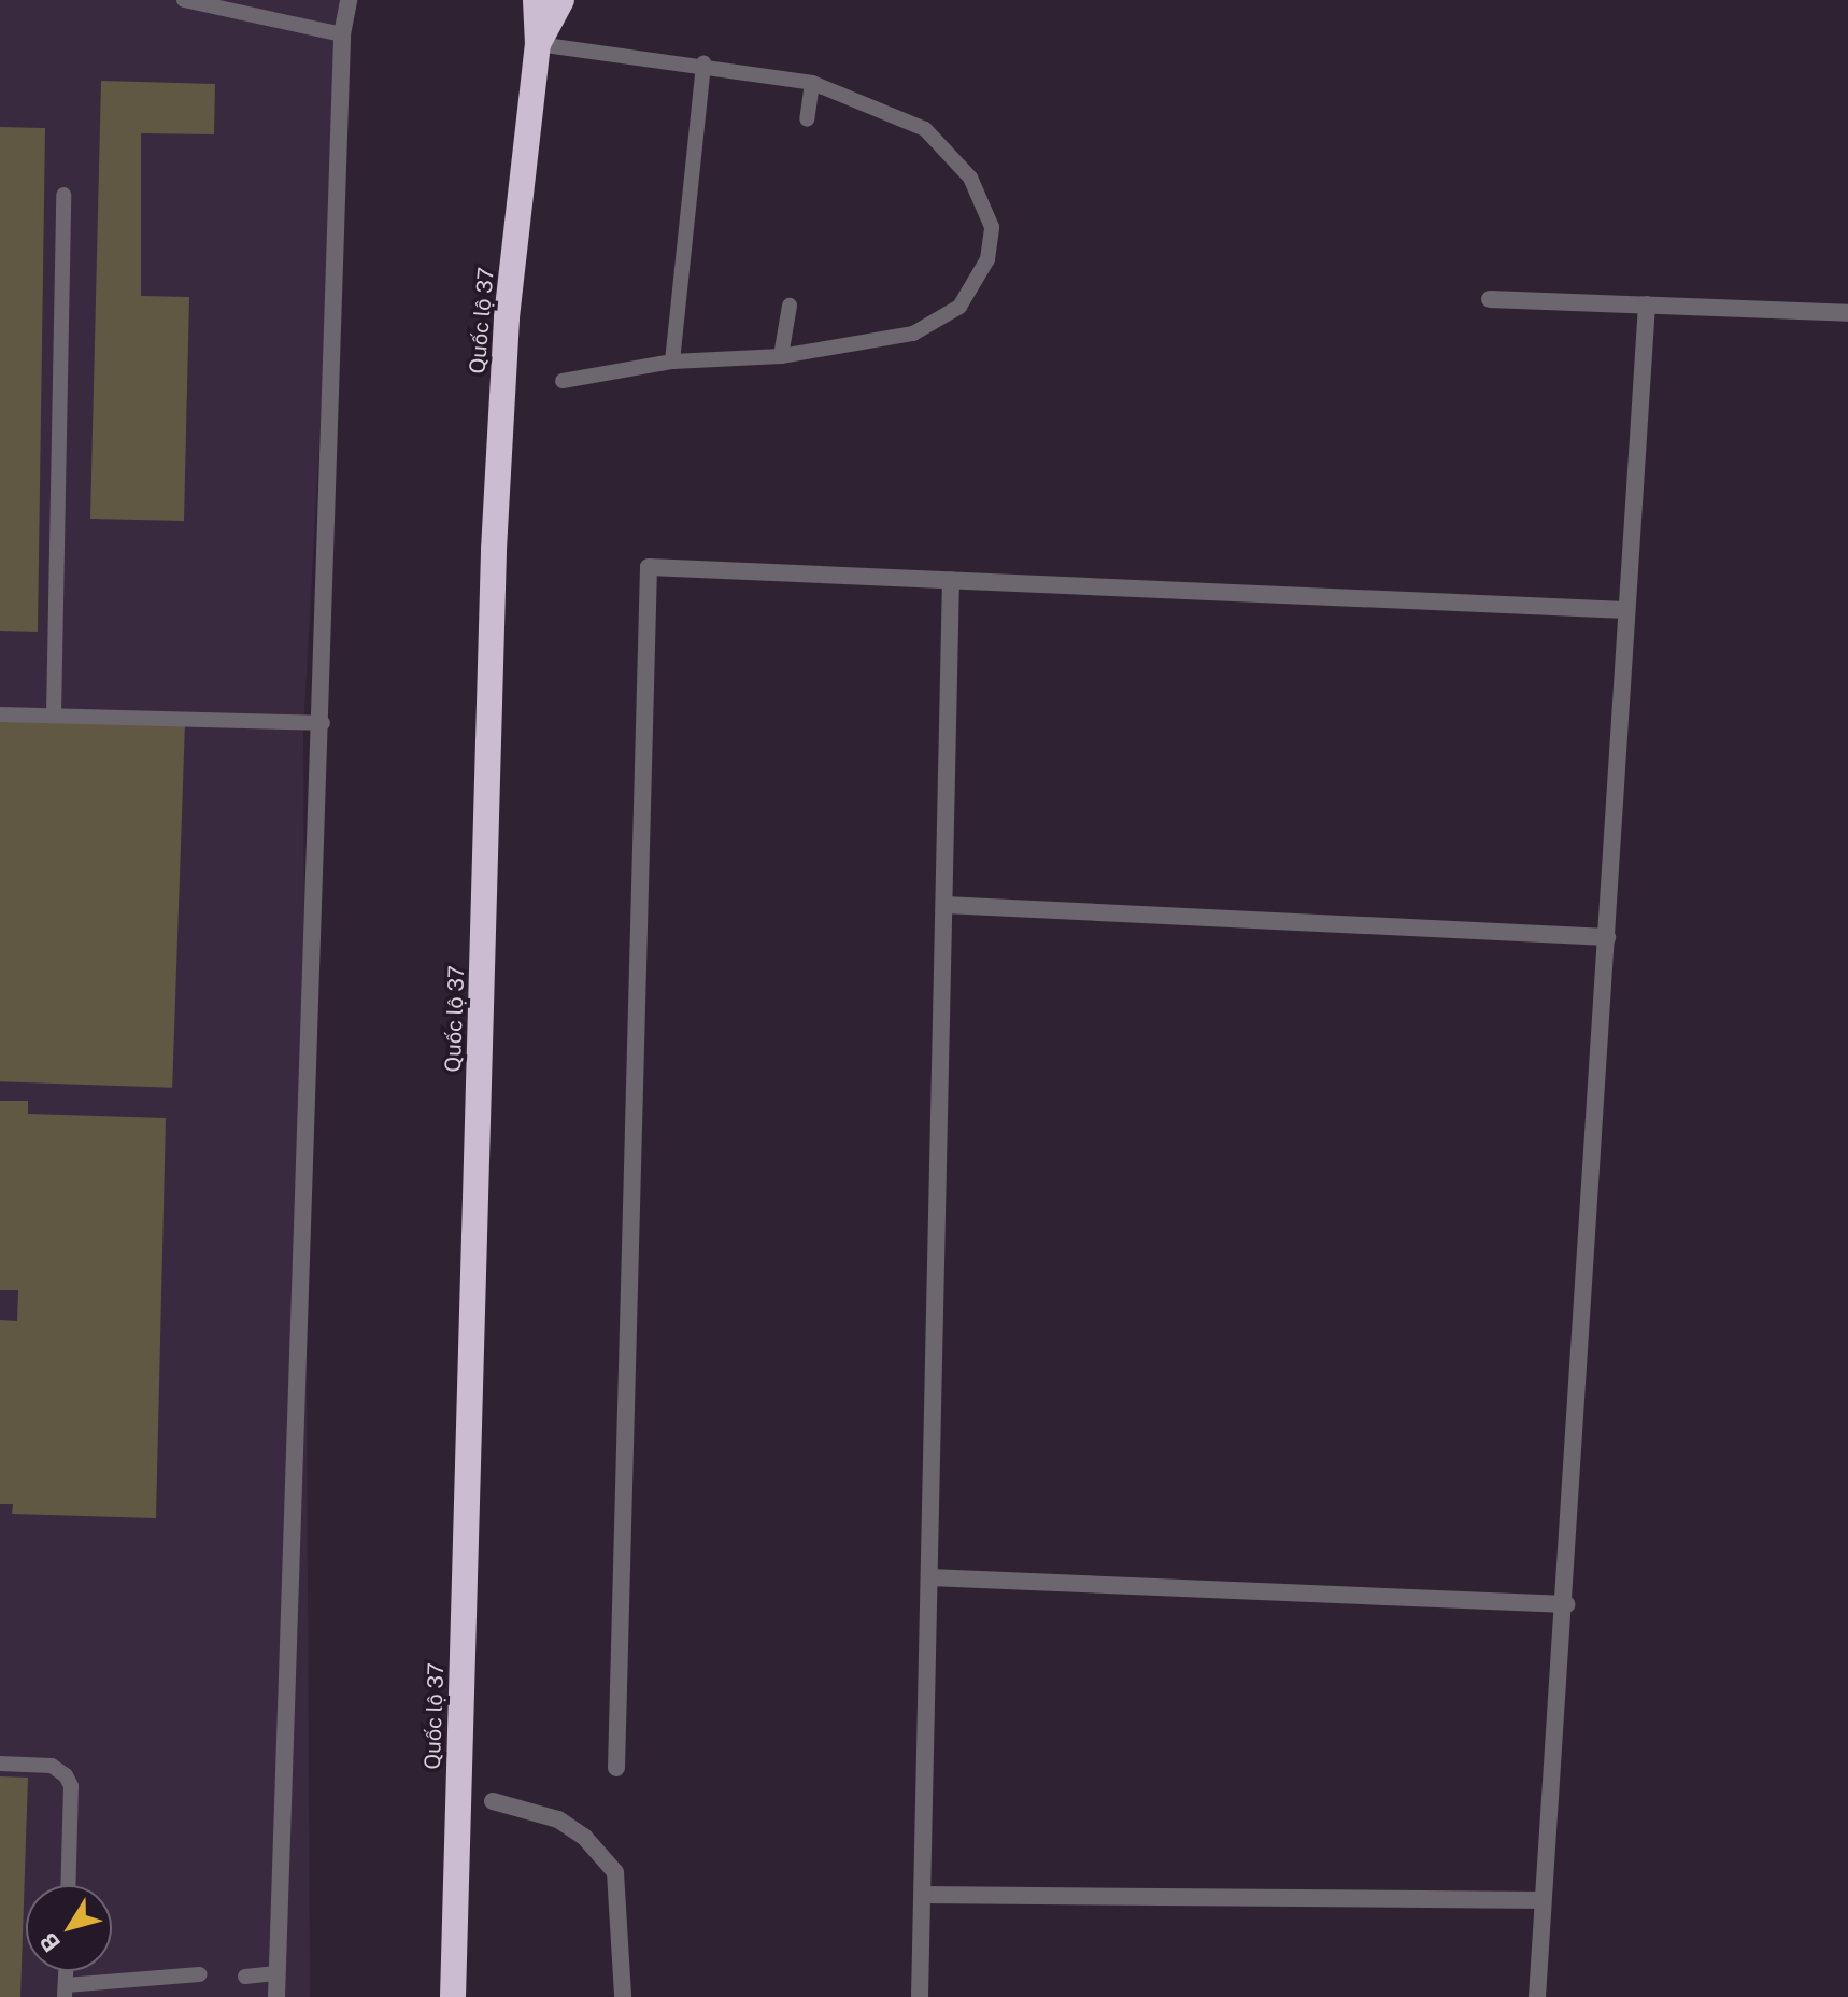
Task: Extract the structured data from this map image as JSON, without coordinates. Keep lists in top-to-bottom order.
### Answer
{
  "streets": {
    "highway": ["Quốc lộ 37"]
  },
  "north": "bottom left"
}
